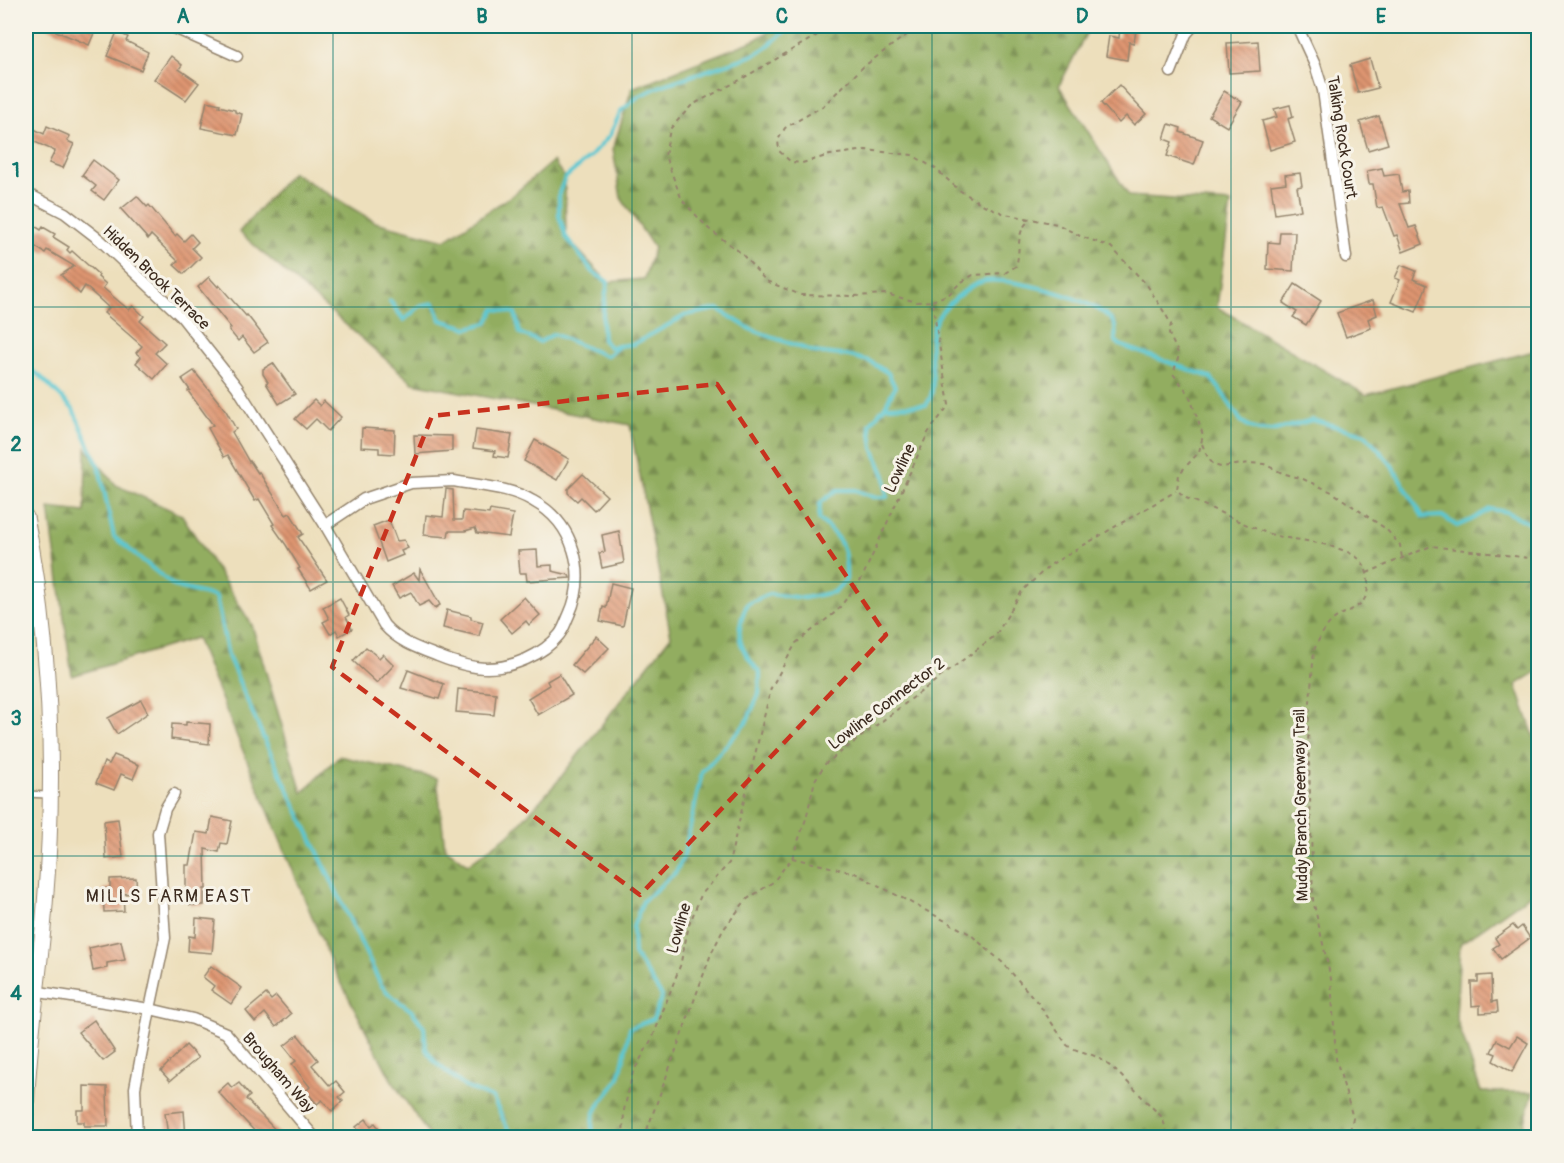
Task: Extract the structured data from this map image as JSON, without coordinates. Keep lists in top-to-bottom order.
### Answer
{
  "streets": {
    "street": ["Talking Rock Court", "Hidden Brook Terrace", "Brougham Way"],
    "path": ["Lowline", "Lowline Connector 2", "Muddy Branch Greenway Trail"]
  },
  "districts": ["MILLS FARM EAST"],
  "grid": {
    "columns": [
      "A",
      "B",
      "C",
      "D",
      "E"
    ],
    "rows": [
      "1",
      "2",
      "3",
      "4"
    ]
  }
}
